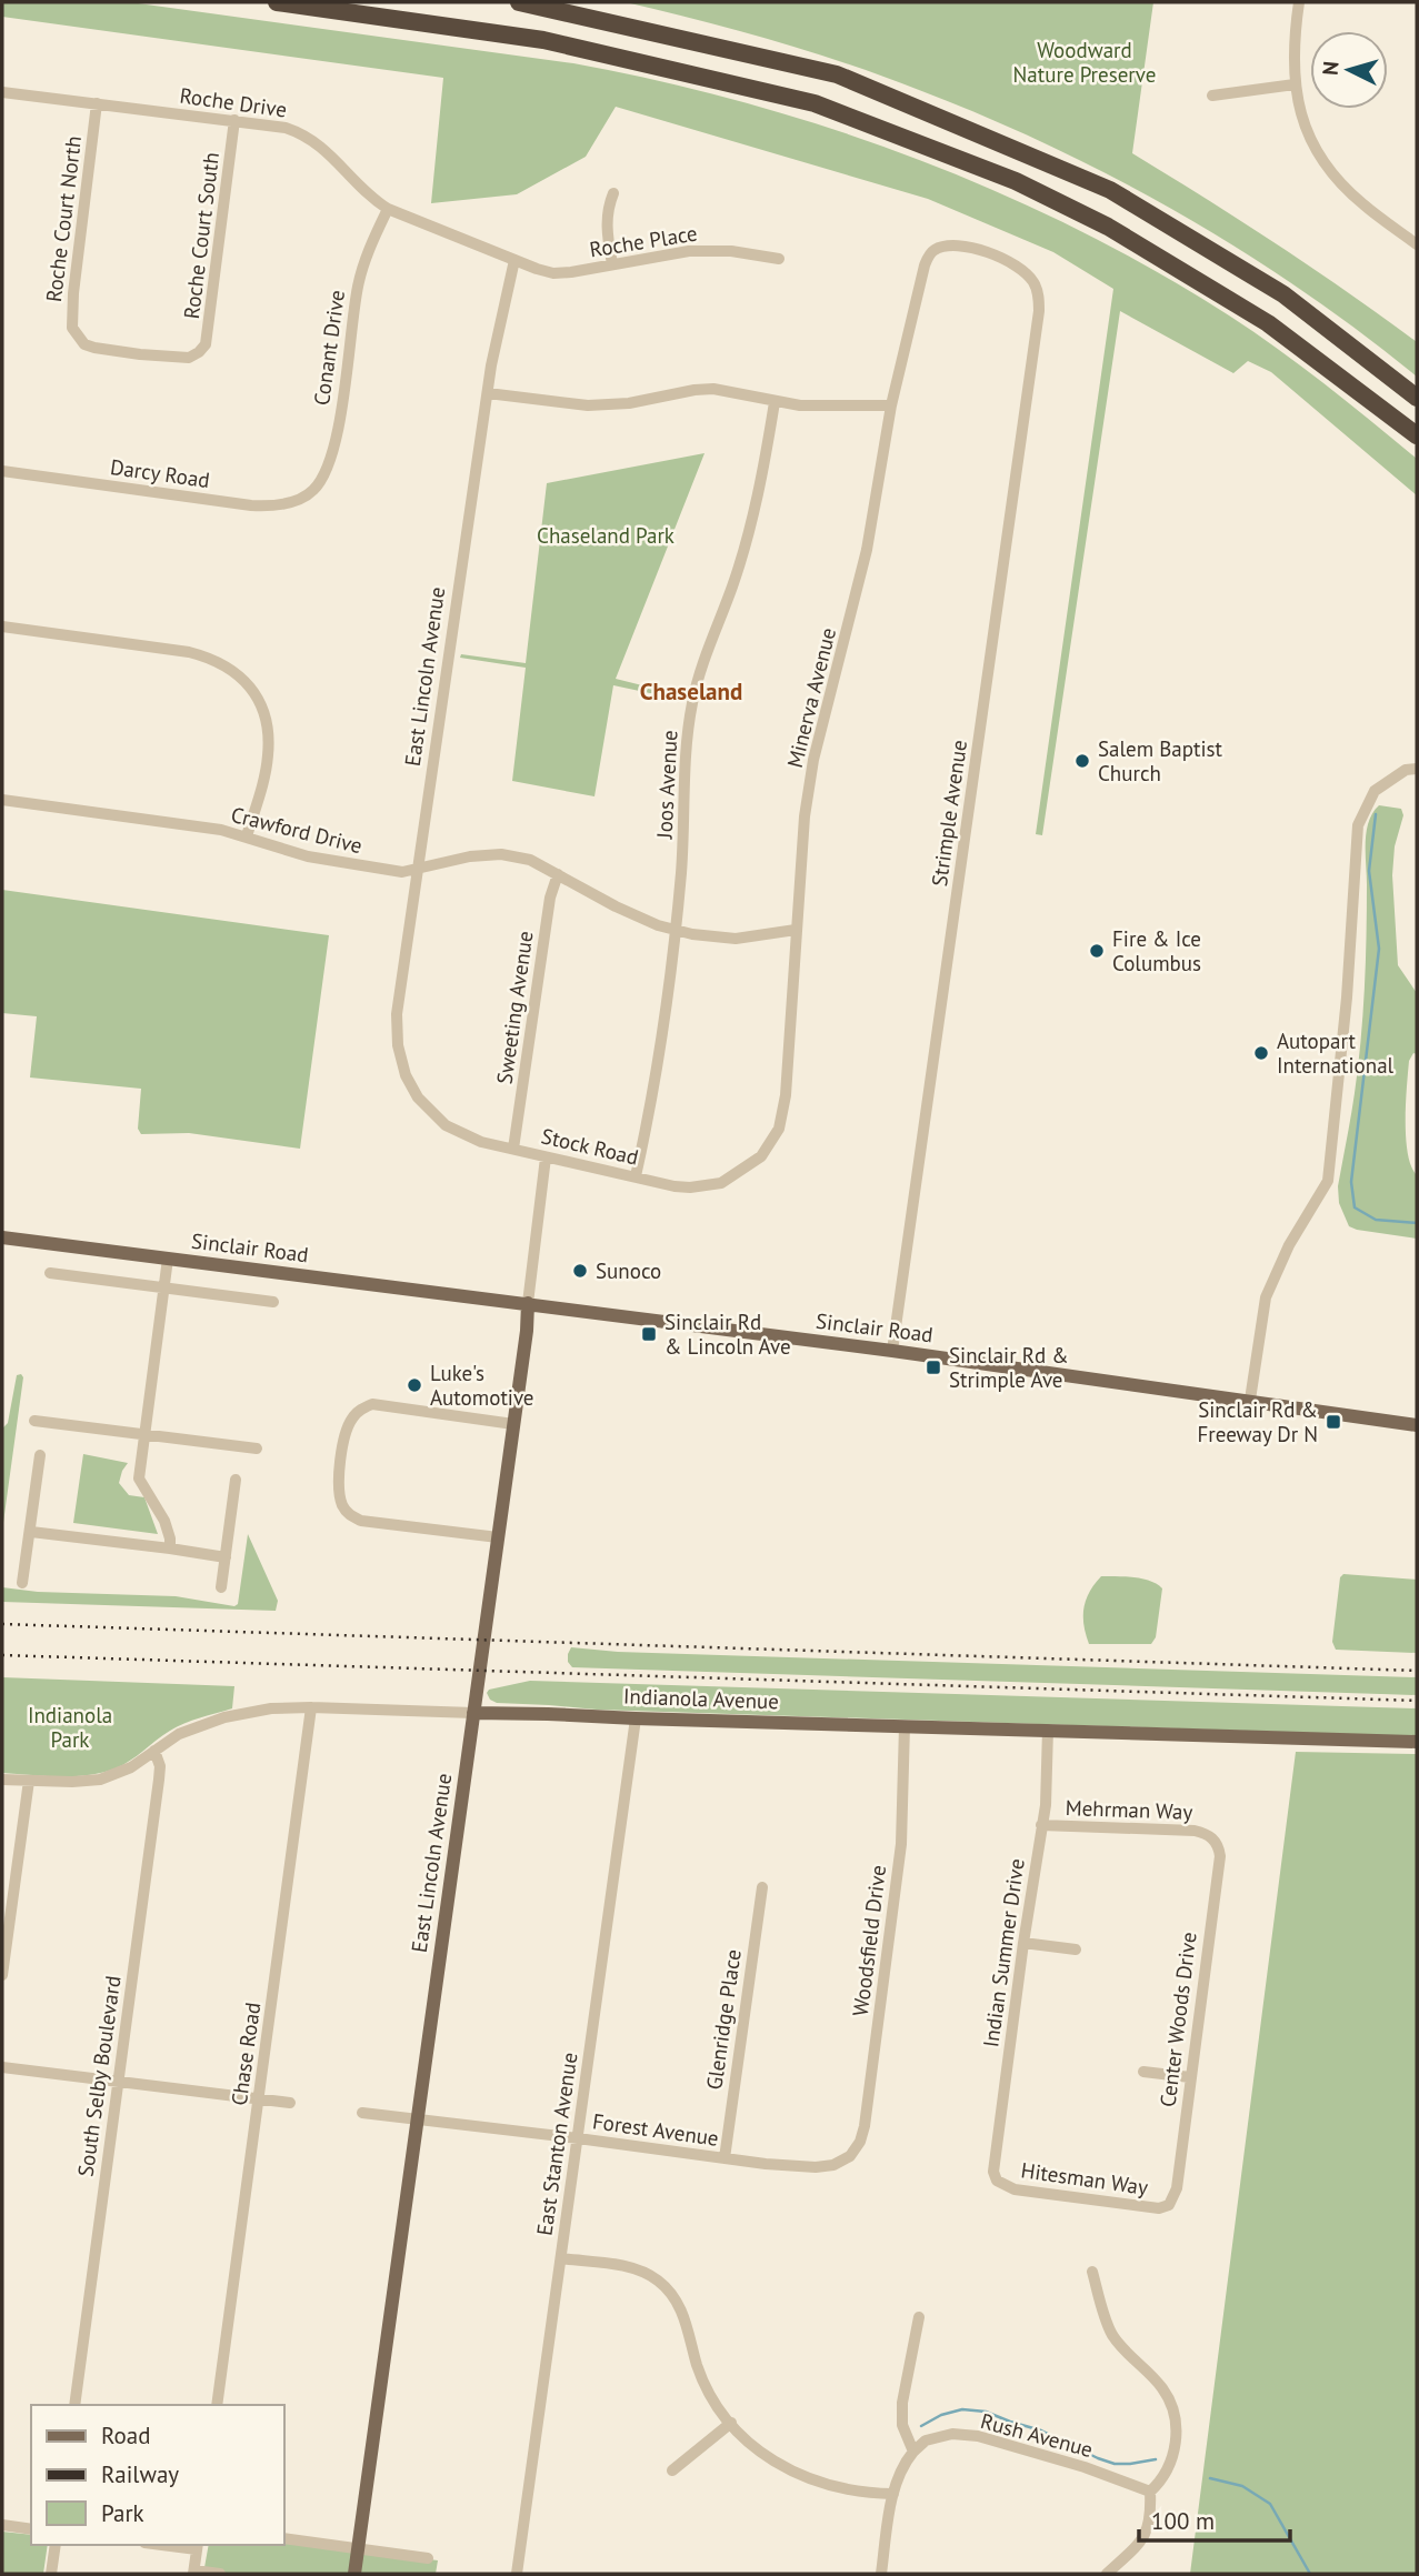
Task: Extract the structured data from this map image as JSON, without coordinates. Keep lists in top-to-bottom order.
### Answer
{
  "streets": {
    "main road": ["East Lincoln Avenue", "Sinclair Road", "Indianola Avenue"],
    "street": [
      "Roche Drive",
      "Roche Court North",
      "Roche Court South",
      "Roche Place",
      "Conant Drive",
      "Darcy Road",
      "Minerva Avenue",
      "Joos Avenue",
      "Strimple Avenue",
      "Crawford Drive",
      "Sweeting Avenue",
      "Stock Road",
      "Mehrman Way",
      "Woodsfield Drive",
      "Indian Summer Drive",
      "Glenridge Place",
      "Center Woods Drive",
      "Chase Road",
      "South Selby Boulevard",
      "Forest Avenue",
      "East Stanton Avenue",
      "Hitesman Way",
      "Rush Avenue"
    ]
  },
  "crossings": [
    ["Roche Drive", "Roche Court North"],
    ["Roche Drive", "Roche Court South"],
    ["Roche Drive", "Roche Place"],
    ["Roche Drive", "Conant Drive"],
    ["Roche Drive", "East Lincoln Avenue"],
    ["Roche Court North", "Roche Court South"],
    ["Roche Place", "East Lincoln Avenue"],
    ["Conant Drive", "Darcy Road"],
    ["East Lincoln Avenue", "Crawford Drive"],
    ["East Lincoln Avenue", "Stock Road"],
    ["East Lincoln Avenue", "Sinclair Road"],
    ["East Lincoln Avenue", "Indianola Avenue"],
    ["East Lincoln Avenue", "Forest Avenue"],
    ["Minerva Avenue", "Strimple Avenue"],
    ["Minerva Avenue", "Crawford Drive"],
    ["Minerva Avenue", "Stock Road"],
    ["Joos Avenue", "Crawford Drive"],
    ["Joos Avenue", "Stock Road"],
    ["Strimple Avenue", "Sinclair Road"],
    ["Crawford Drive", "Sweeting Avenue"],
    ["Sweeting Avenue", "Stock Road"],
    ["Indianola Avenue", "Woodsfield Drive"],
    ["Indianola Avenue", "Indian Summer Drive"],
    ["Indianola Avenue", "Chase Road"],
    ["Indianola Avenue", "South Selby Boulevard"],
    ["Indianola Avenue", "East Stanton Avenue"],
    ["Mehrman Way", "Indian Summer Drive"],
    ["Mehrman Way", "Center Woods Drive"],
    ["Woodsfield Drive", "Forest Avenue"],
    ["Indian Summer Drive", "Hitesman Way"],
    ["Glenridge Place", "Forest Avenue"],
    ["Center Woods Drive", "Hitesman Way"],
    ["Forest Avenue", "East Stanton Avenue"]
  ],
  "districts": ["Chaseland"],
  "parks": ["Woodward Nature Preserve", "Chaseland Park", "Indianola Park"],
  "places": {
    "other": [
      "Salem Baptist Church",
      "Fire & Ice Columbus",
      "Autopart International",
      "Sunoco",
      "Luke's Automotive"
    ],
    "transit": ["Sinclair Rd & Lincoln Ave", "Sinclair Rd & Strimple Ave", "Sinclair Rd & Freeway Dr N"]
  },
  "legend": ["Road", "Railway", "Park"],
  "scale_bar": "100 m",
  "north": "left"
}
